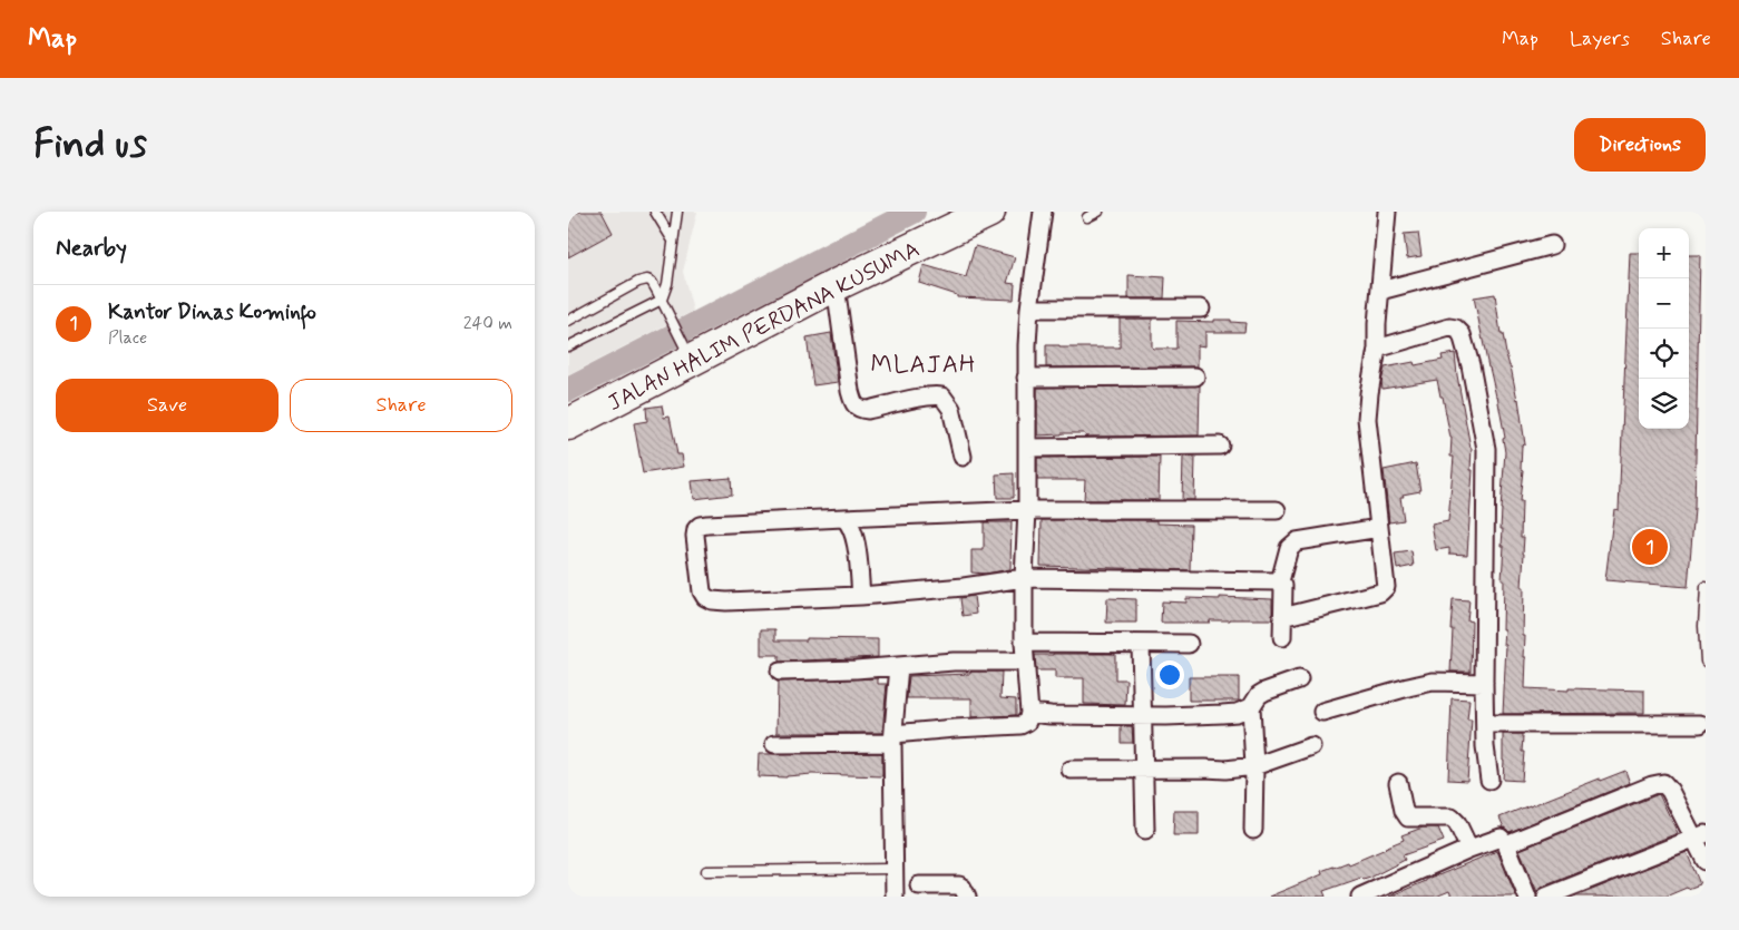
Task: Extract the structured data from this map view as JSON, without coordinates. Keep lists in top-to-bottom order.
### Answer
{
  "streets": {
    "highway": ["JALAN HALIM PERDANA KUSUMA"]
  },
  "districts": ["MLAJAH"],
  "page": {
    "header": "Map",
    "nav": ["Map", "Layers", "Share"],
    "buttons": [
      "Directions",
      ["Save", "Share"]
    ],
    "title": "Find us",
    "heading": "Nearby",
    "map_buttons": ["+", "−"],
    "list": [
      {
        "mark": "1",
        "name": "Kantor Dinas Kominfo",
        "note": "Place",
        "value": "240 m"
      }
    ],
    "pins": "1"
  }
}
